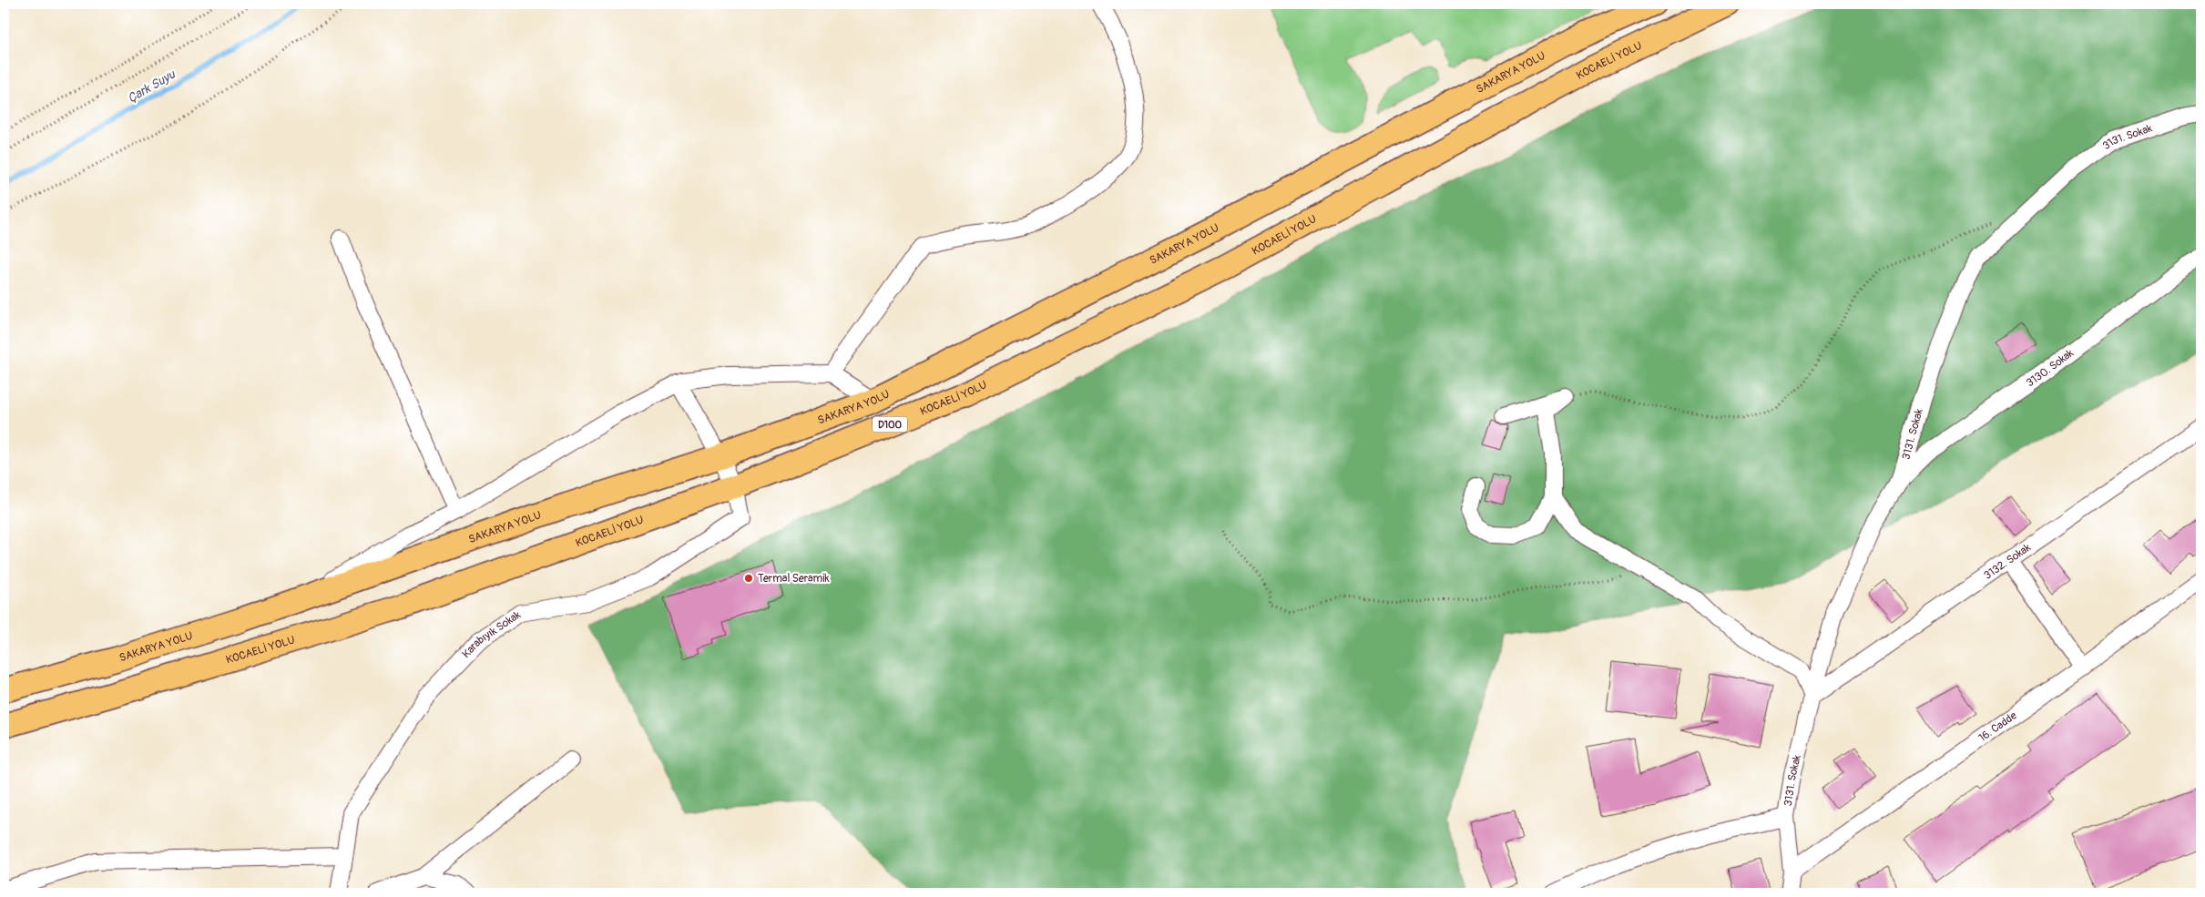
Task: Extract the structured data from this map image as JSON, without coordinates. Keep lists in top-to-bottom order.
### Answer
{
  "streets": {
    "highway": ["KOCAELİ YOLU", "SAKARYA YOLU", "D100"],
    "street": [
      "3131. Sokak",
      "3130. Sokak",
      "3132. Sokak",
      "Karabıyık Sokak",
      "16. Cadde"
    ]
  },
  "crossings": [
    ["KOCAELİ YOLU", "Karabıyık Sokak"],
    ["3131. Sokak", "3130. Sokak"],
    ["3131. Sokak", "3132. Sokak"],
    ["3131. Sokak", "16. Cadde"]
  ],
  "water": ["Çark Suyu"],
  "places": ["Termal Seramik"]
}
